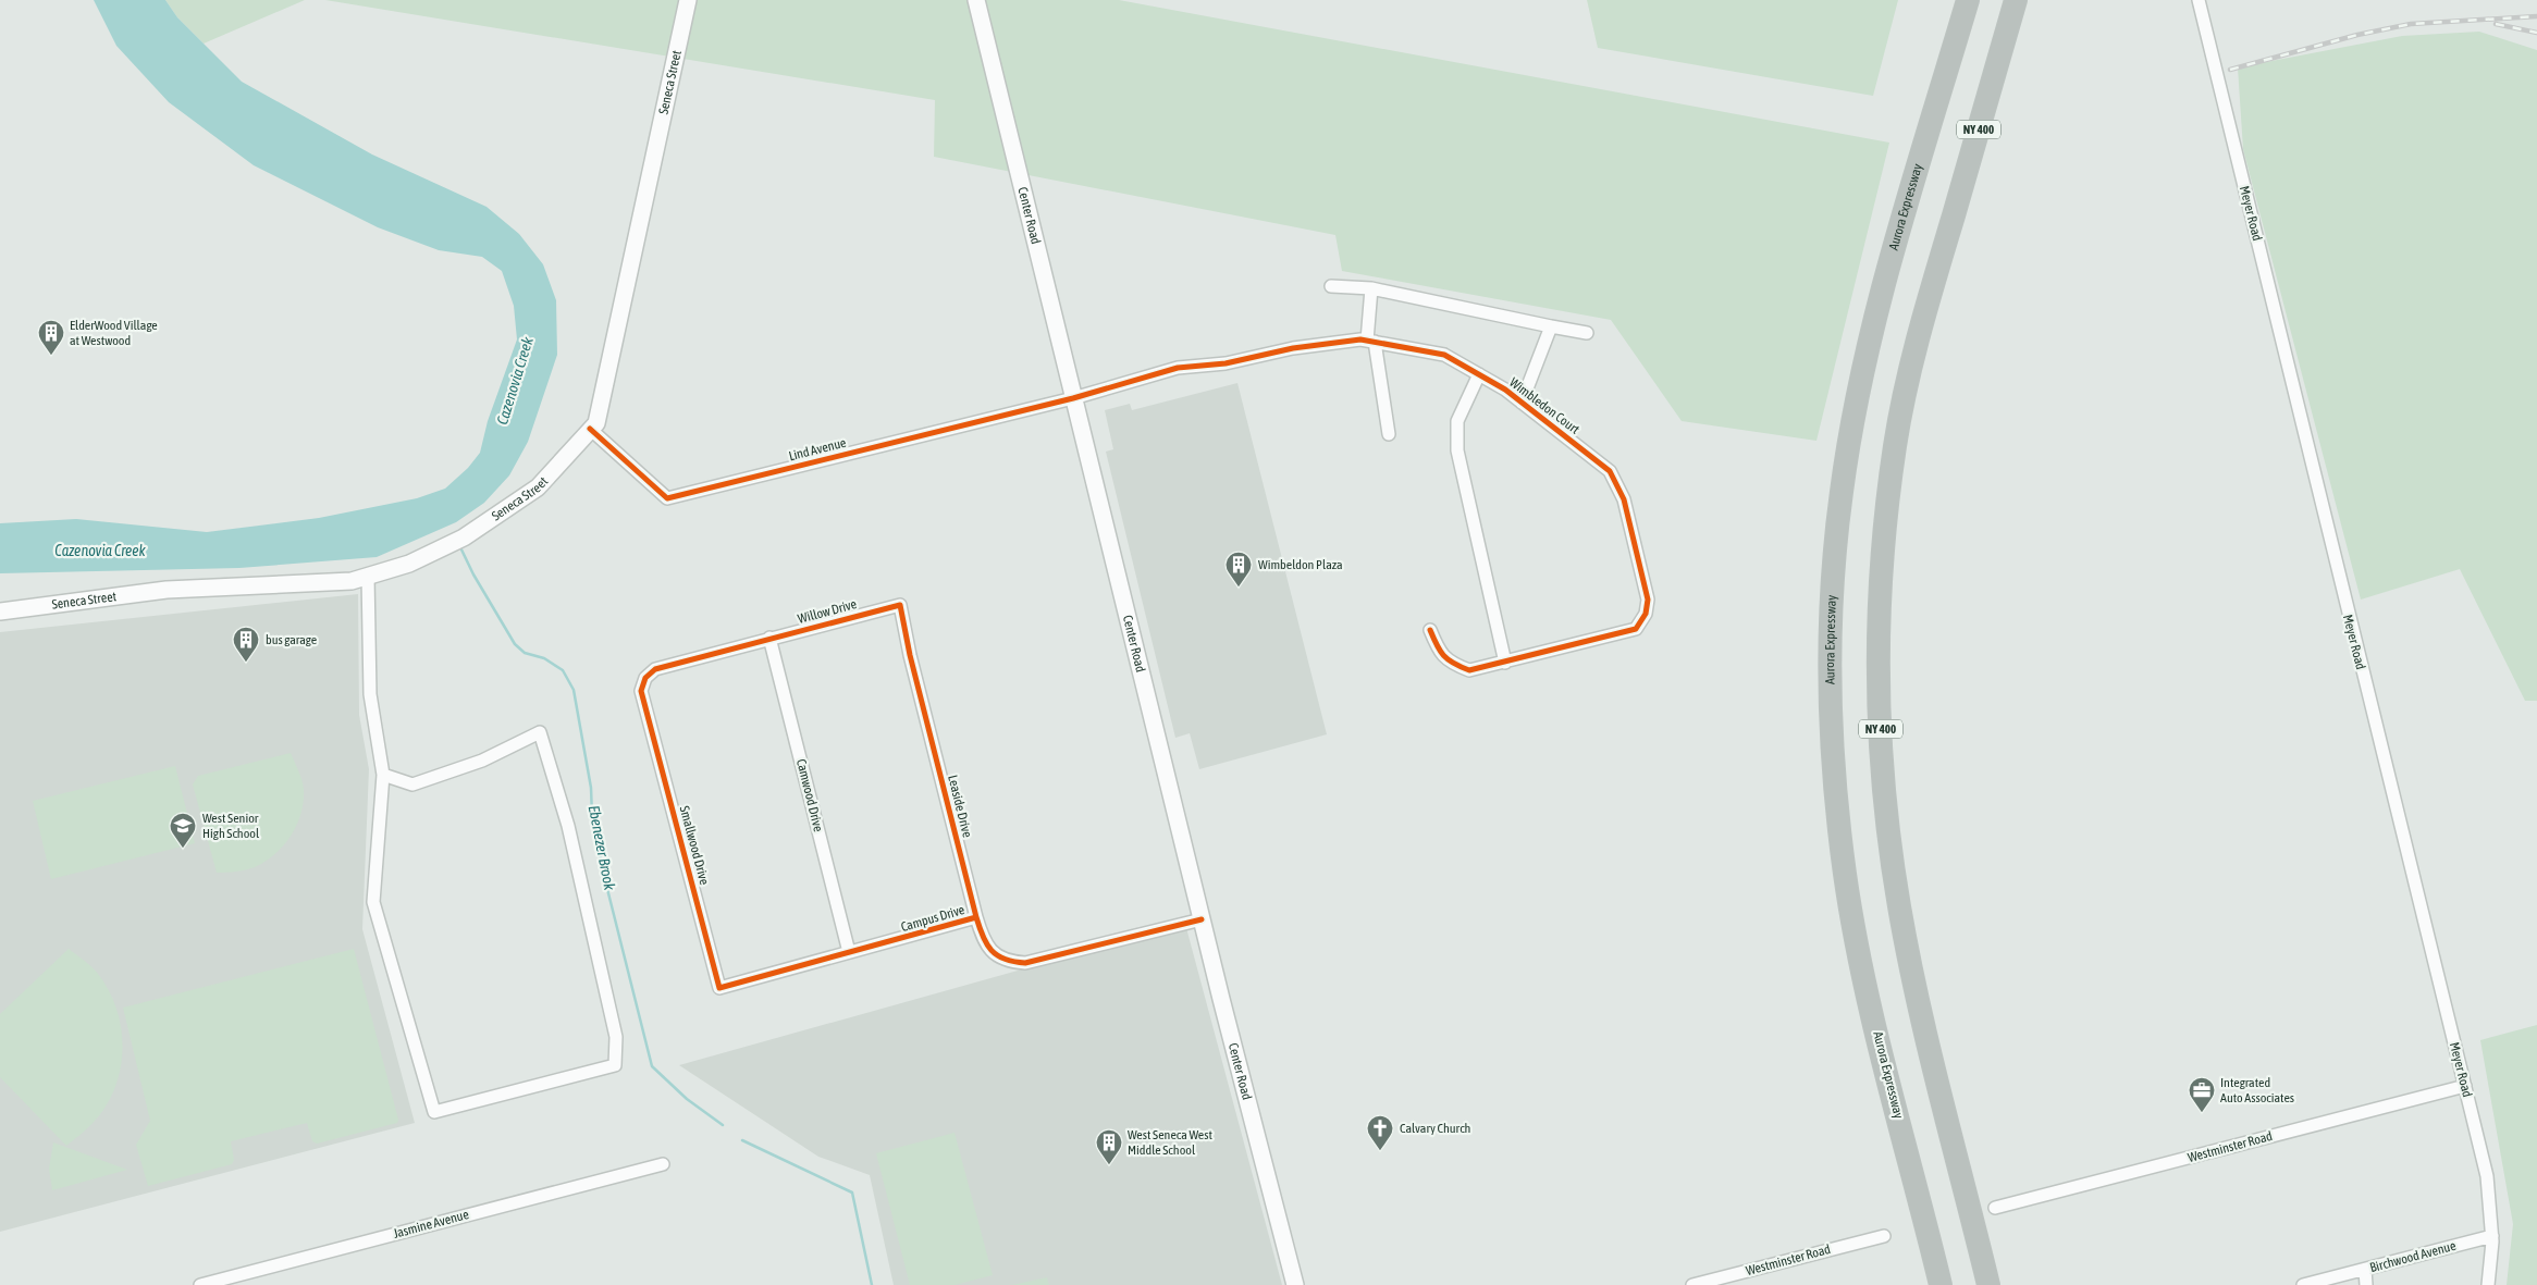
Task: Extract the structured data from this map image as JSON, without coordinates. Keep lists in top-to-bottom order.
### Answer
{
  "streets": {
    "highway": ["NY 400", "Aurora Expressway"],
    "main road": ["Seneca Street", "Center Road"],
    "street": [
      "Meyer Road",
      "Wimbledon Court",
      "Lind Avenue",
      "Willow Drive",
      "Camwood Drive",
      "Leaside Drive",
      "Smallwood Drive",
      "Campus Drive",
      "Westminster Road",
      "Jasmine Avenue",
      "Birchwood Avenue"
    ]
  },
  "crossings": [
    ["Seneca Street", "Lind Avenue"],
    ["Meyer Road", "Westminster Road"],
    ["Meyer Road", "Birchwood Avenue"],
    ["Center Road", "Wimbledon Court"],
    ["Center Road", "Lind Avenue"],
    ["Center Road", "Campus Drive"],
    ["Wimbledon Court", "Lind Avenue"],
    ["Willow Drive", "Camwood Drive"],
    ["Willow Drive", "Leaside Drive"],
    ["Willow Drive", "Smallwood Drive"],
    ["Camwood Drive", "Campus Drive"],
    ["Leaside Drive", "Campus Drive"],
    ["Smallwood Drive", "Campus Drive"]
  ],
  "water": ["Cazenovia Creek", "Ebenezer Brook"],
  "places": {
    "building": [
      "ElderWood Village at Westwood",
      "Wimbeldon Plaza",
      "bus garage",
      "West Seneca West Middle School"
    ],
    "school or university": ["West Senior High School"],
    "office": ["Integrated Auto Associates"],
    "church": ["Calvary Church"]
  }
}
